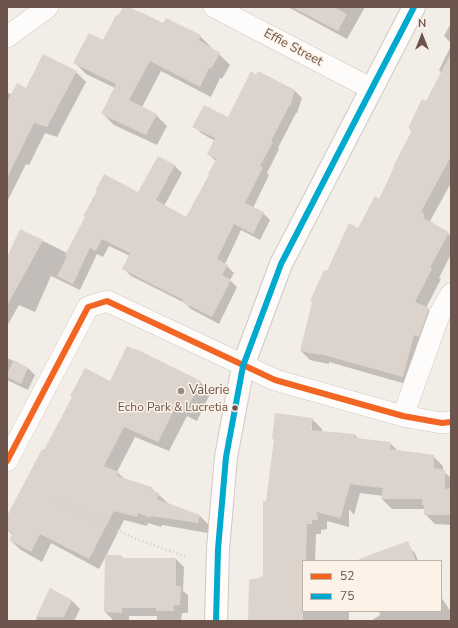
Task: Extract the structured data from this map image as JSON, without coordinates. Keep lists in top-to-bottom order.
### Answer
{
  "streets": {
    "street": ["Effie Street"]
  },
  "places": ["Valerie", "Echo Park & Lucretia"],
  "lines": ["transit line 75", "transit line 52"],
  "legend": ["52", "75"],
  "north": "top"
}
